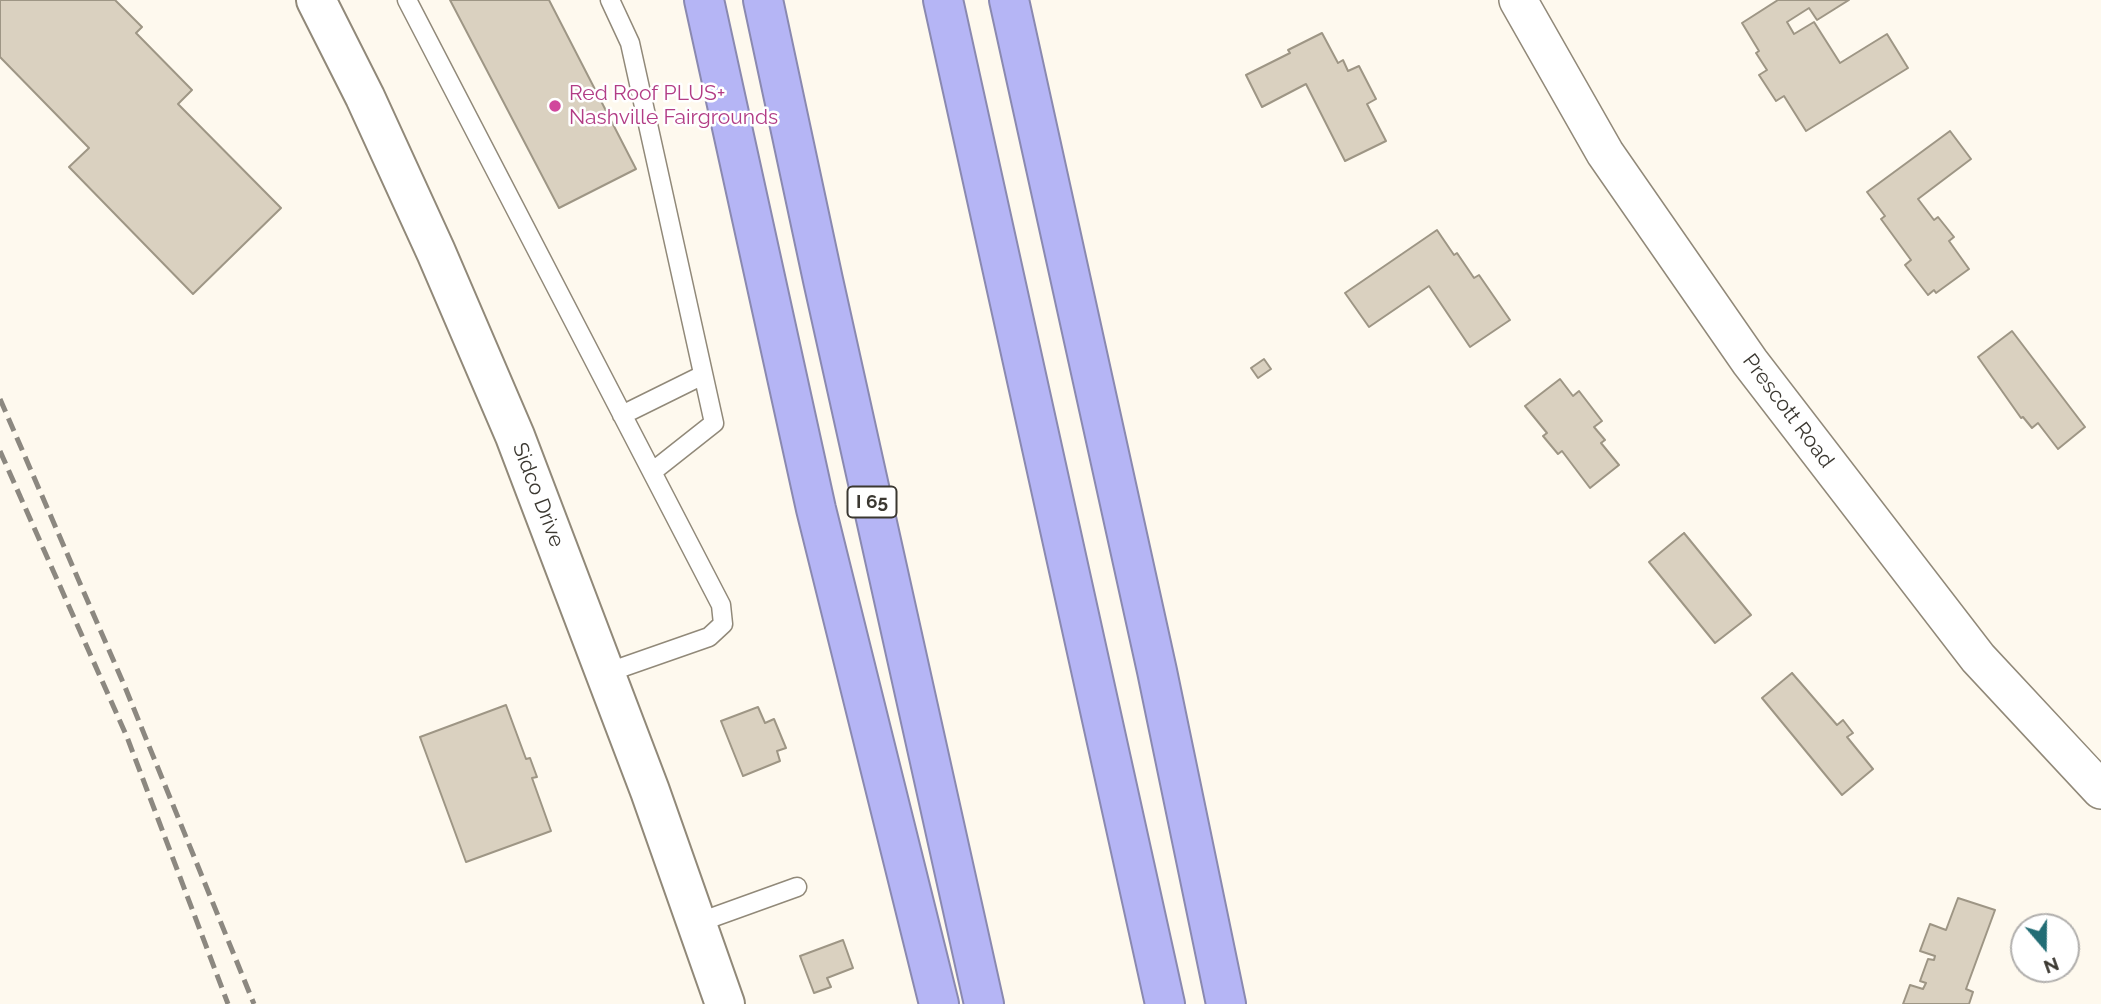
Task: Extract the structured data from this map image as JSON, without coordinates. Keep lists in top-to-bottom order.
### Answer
{
  "streets": {
    "highway": ["I 65"],
    "main road": ["Sidco Drive"],
    "street": ["Prescott Road"]
  },
  "places": ["Red Roof PLUS+ Nashville Fairgrounds"],
  "north": "bottom"
}
